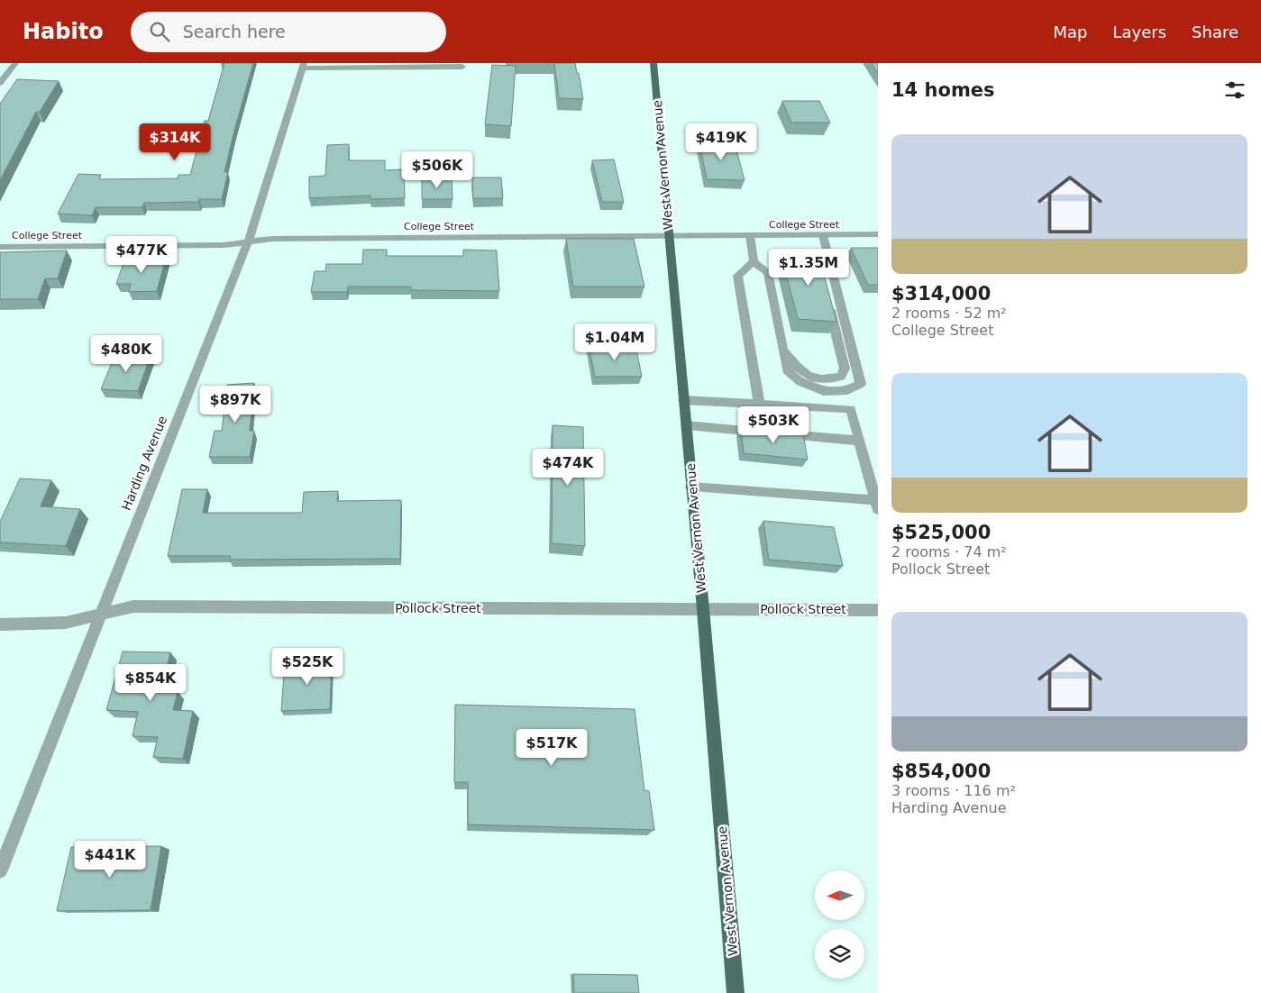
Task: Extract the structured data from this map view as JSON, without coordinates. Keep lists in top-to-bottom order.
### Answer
{
  "streets": {
    "main road": ["West Vernon Avenue"],
    "street": ["College Street", "Harding Avenue", "Pollock Street"]
  },
  "crossings": [
    ["West Vernon Avenue", "College Street"],
    ["West Vernon Avenue", "Pollock Street"],
    ["College Street", "Harding Avenue"],
    ["Harding Avenue", "Pollock Street"]
  ],
  "north": "left",
  "page": {
    "header": "Habito",
    "search": "Search here",
    "nav": ["Map", "Layers", "Share"],
    "heading": "14 homes",
    "list": [
      {
        "name": "$314,000",
        "note": "2 rooms · 52 m² · College Street"
      },
      {
        "name": "$525,000",
        "note": "2 rooms · 74 m² · Pollock Street"
      },
      {
        "name": "$854,000",
        "note": "3 rooms · 116 m² · Harding Avenue"
      }
    ],
    "price": [
      "$314K",
      "$419K",
      "$506K",
      "$477K",
      "$1.35M",
      "$1.04M",
      "$480K",
      "$897K",
      "$503K",
      "$474K",
      "$525K",
      "$854K",
      "$517K",
      "$441K"
    ]
  }
}
